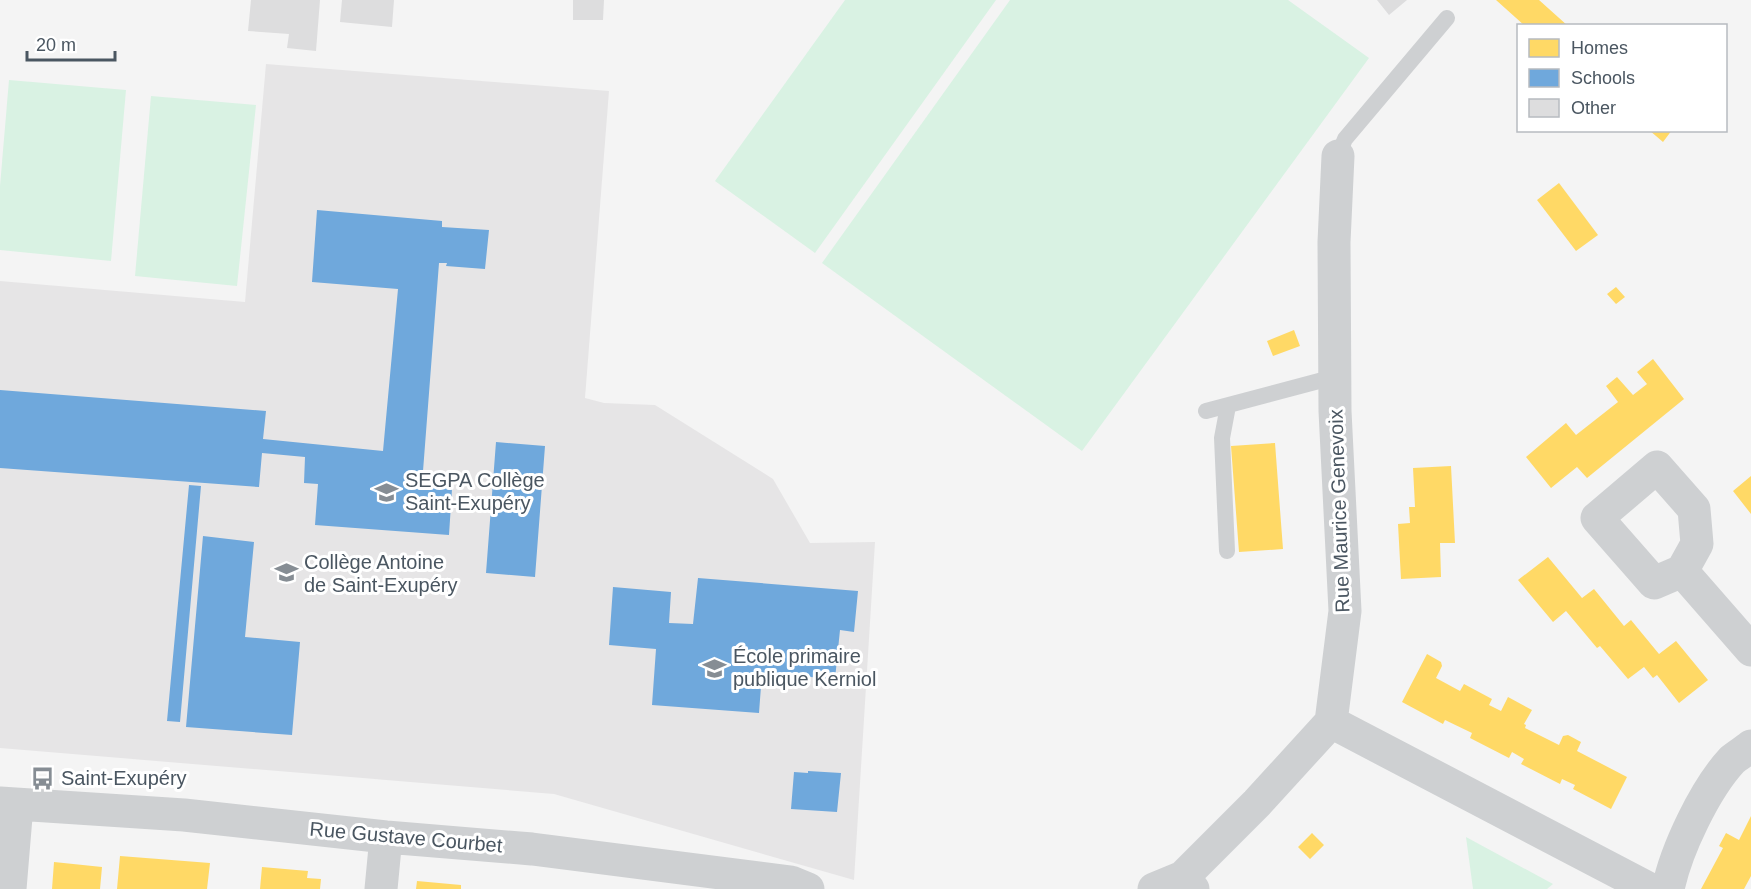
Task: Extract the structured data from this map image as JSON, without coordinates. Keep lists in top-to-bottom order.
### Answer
{
  "streets": {
    "street": ["Rue Maurice Genevoix", "Rue Gustave Courbet"]
  },
  "places": {
    "school or university": ["SEGPA Collège Saint-Exupéry", "Collège Antoine de Saint-Exupéry", "École primaire publique Kerniol"],
    "bus stop": ["Saint-Exupéry"]
  },
  "legend": ["Homes", "Schools", "Other"],
  "scale_bar": "20 m"
}
